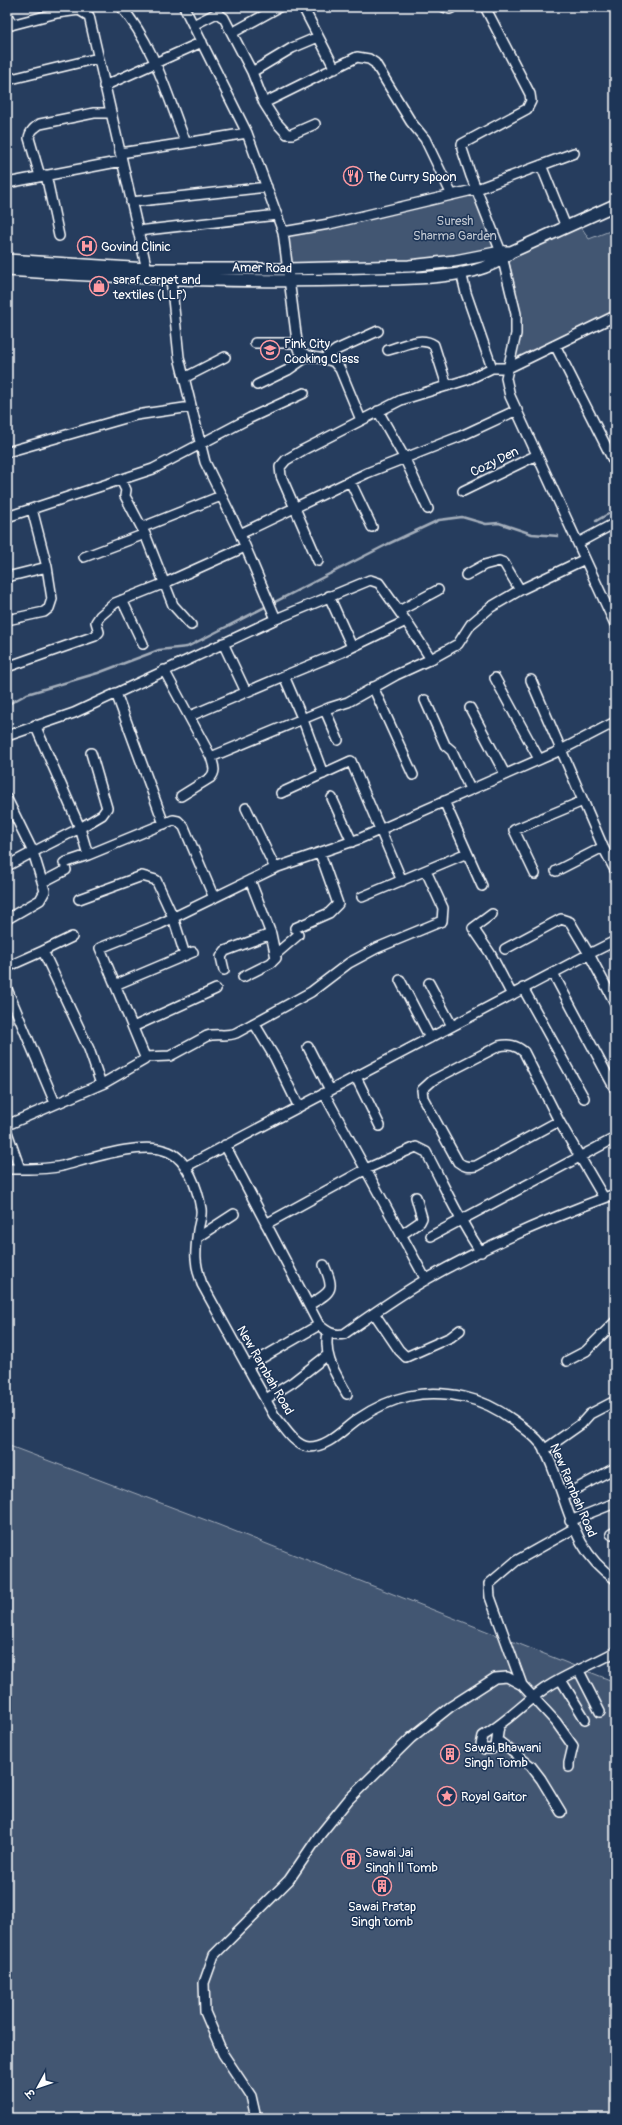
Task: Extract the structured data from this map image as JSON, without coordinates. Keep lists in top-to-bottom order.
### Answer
{
  "streets": {
    "main road": ["Amer Road"],
    "street": ["Cozy Den", "New Rambah Road"]
  },
  "parks": ["Suresh Sharma Garden"],
  "places": {
    "restaurant": ["The Curry Spoon"],
    "hospital": ["Govind Clinic"],
    "shop": ["saraf carpet and textiles (LLP)"],
    "school or university": ["Pink City Cooking Class"],
    "building": ["Sawai Bhawani Singh Tomb", "Sawai Jai Singh ll Tomb", "Sawai Pratap Singh tomb"],
    "place": ["Royal Gaitor"]
  },
  "north": "bottom left"
}
